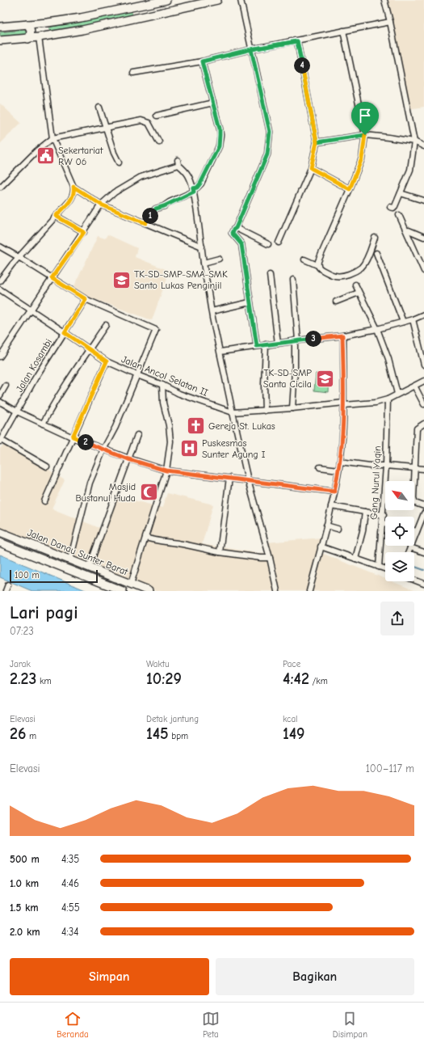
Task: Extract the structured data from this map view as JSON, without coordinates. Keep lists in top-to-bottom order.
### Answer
{
  "streets": {
    "street": [
      "Jalan Kosambi",
      "Jalan Ancol Selatan II",
      "Gang Nurul Yaqin",
      "Jalan Danau Sunter Barat"
    ]
  },
  "crossings": [
    ["Jalan Kosambi", "Jalan Ancol Selatan II"],
    ["Jalan Ancol Selatan II", "Gang Nurul Yaqin"]
  ],
  "places": {
    "public building": ["Sekertariat RW 06"],
    "school or university": ["TK-SD-SMP-SMA-SMK Santo Lukas Penginjil", "TK-SD-SMP Santa Cicila"],
    "church": ["Gereja St. Lukas"],
    "hospital": ["Puskesmas Sunter Agung I"],
    "mosque": ["Masjid Bustanul Huda"]
  },
  "scale_bar": "100 m",
  "north": "top left",
  "page": {
    "pins": [
      "4",
      "1",
      "3",
      "2"
    ],
    "scale": "100 m",
    "heading": ["Lari pagi", "07:23"],
    "stats": [
      ["Jarak", "2.23 km"],
      ["Waktu", "10:29"],
      ["Pace", "4:42 /km"],
      ["Elevasi", "26 m"],
      ["Detak jantung", "145 bpm"],
      ["kcal", "149"]
    ],
    "chart": ["Elevasi", "100–117 m"],
    "list": [
      {
        "name": "500 m",
        "note": "4:35"
      },
      {
        "name": "1.0 km",
        "note": "4:46"
      },
      {
        "name": "1.5 km",
        "note": "4:55"
      },
      {
        "name": "2.0 km",
        "note": "4:34"
      }
    ],
    "buttons": ["Simpan", "Bagikan"],
    "tabs": ["Beranda", "Peta", "Disimpan"]
  }
}
